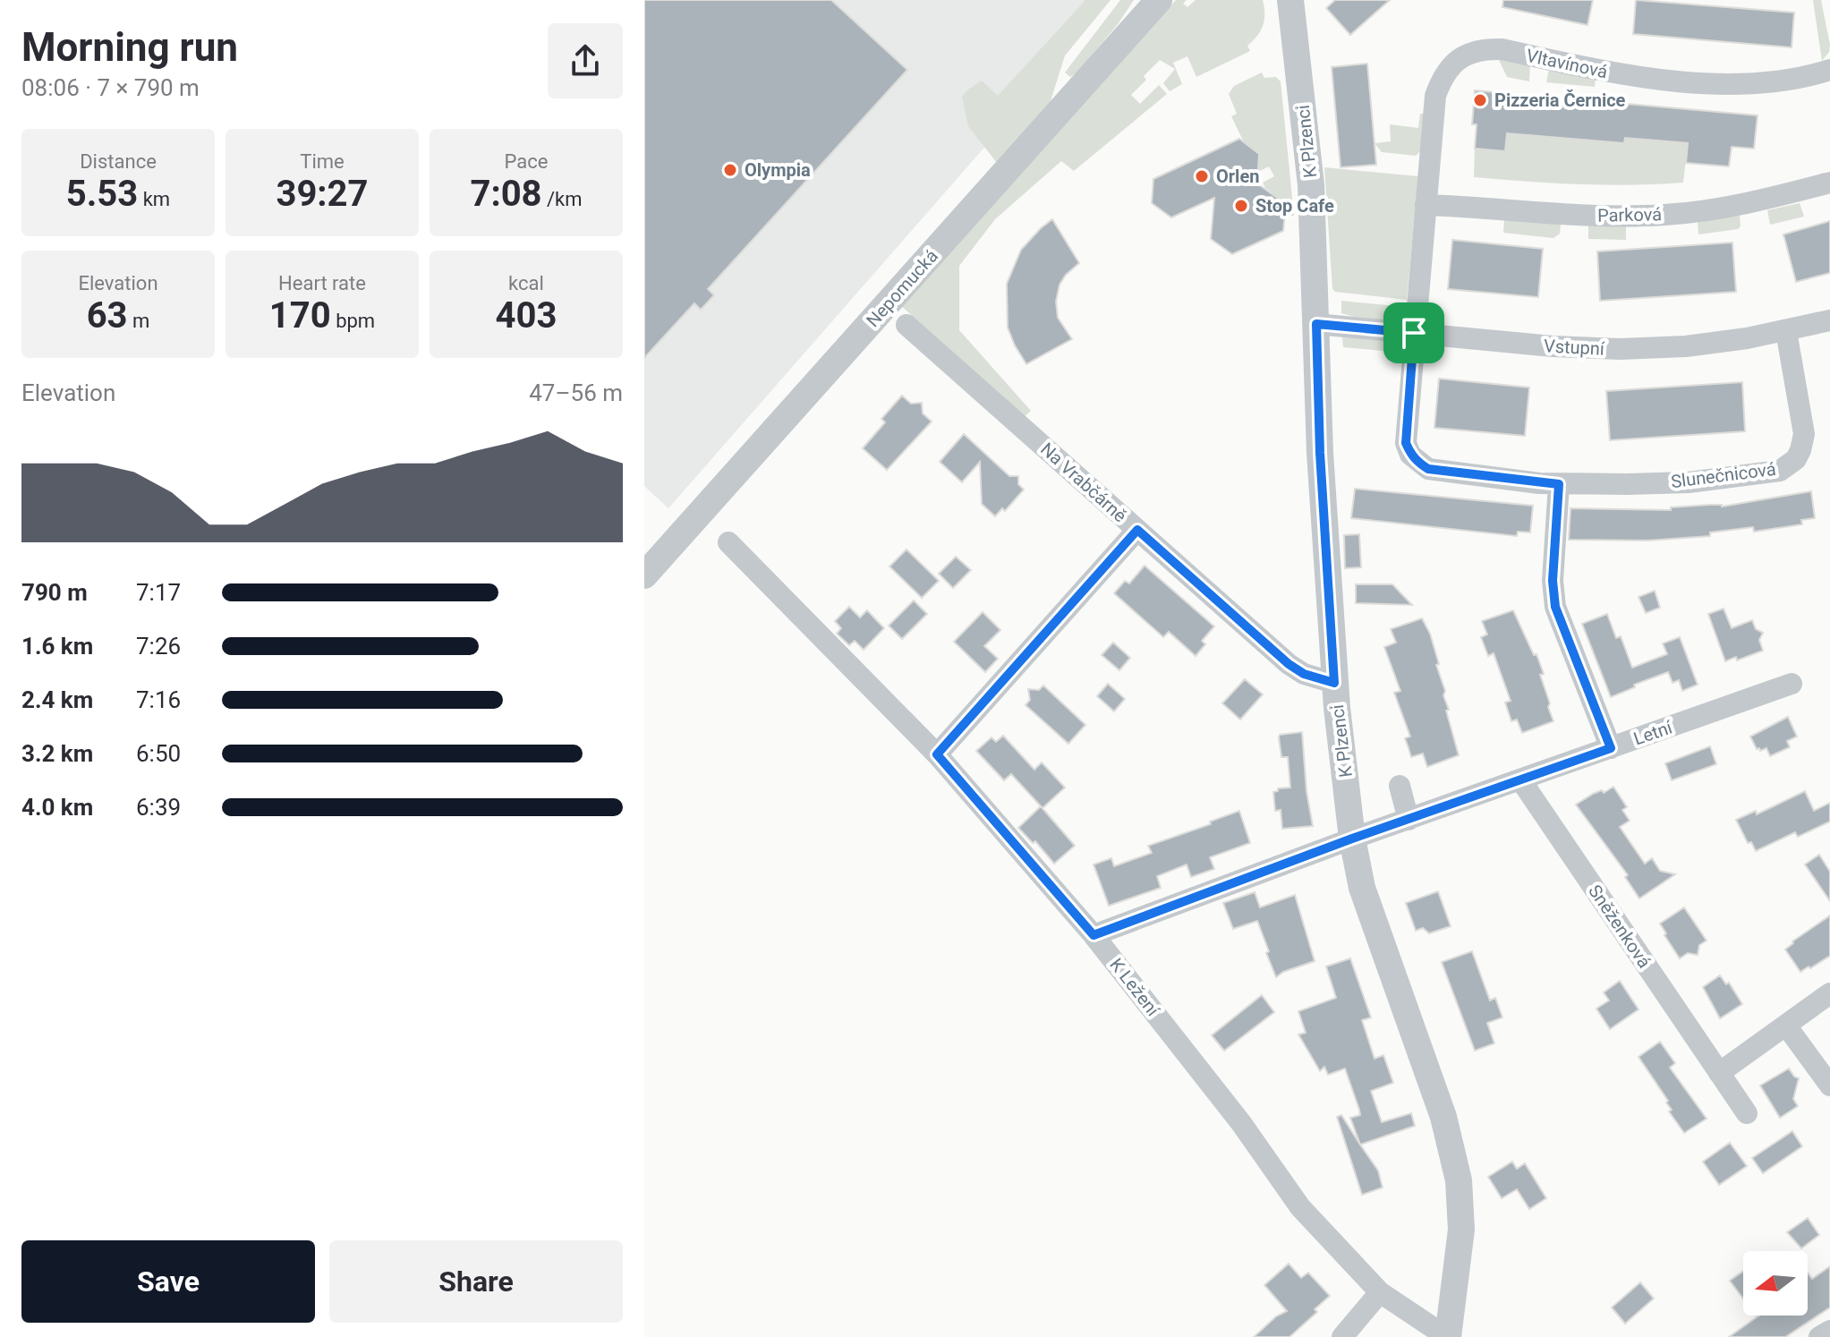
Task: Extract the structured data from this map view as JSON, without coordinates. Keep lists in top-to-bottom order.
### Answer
{
  "streets": {
    "street": [
      "Vltavínová",
      "K Plzenci",
      "Parková",
      "Nepomucká",
      "Vstupní",
      "Slunečnicová",
      "Na Vrabčárně",
      "Letní",
      "Sněženková",
      "K Ležení"
    ]
  },
  "crossings": [
    ["Vltavínová", "Parková"],
    ["Vltavínová", "Slunečnicová"],
    ["K Plzenci", "Vstupní"],
    ["K Plzenci", "Na Vrabčárně"],
    ["K Plzenci", "Letní"],
    ["K Plzenci", "K Ležení"],
    ["Parková", "Slunečnicová"],
    ["Vstupní", "Slunečnicová"],
    ["Letní", "Sněženková"],
    ["Letní", "K Ležení"]
  ],
  "places": [
    "Pizzeria Černice",
    "Olympia",
    "Orlen",
    "Stop Cafe"
  ],
  "north": "left",
  "page": {
    "heading": ["Morning run", "08:06 · 7 × 790 m"],
    "stats": [
      ["Distance", "5.53 km"],
      ["Time", "39:27"],
      ["Pace", "7:08 /km"],
      ["Elevation", "63 m"],
      ["Heart rate", "170 bpm"],
      ["kcal", "403"]
    ],
    "chart": ["Elevation", "47–56 m"],
    "list": [
      {
        "name": "790 m",
        "note": "7:17"
      },
      {
        "name": "1.6 km",
        "note": "7:26"
      },
      {
        "name": "2.4 km",
        "note": "7:16"
      },
      {
        "name": "3.2 km",
        "note": "6:50"
      },
      {
        "name": "4.0 km",
        "note": "6:39"
      }
    ],
    "buttons": ["Save", "Share"]
  }
}
